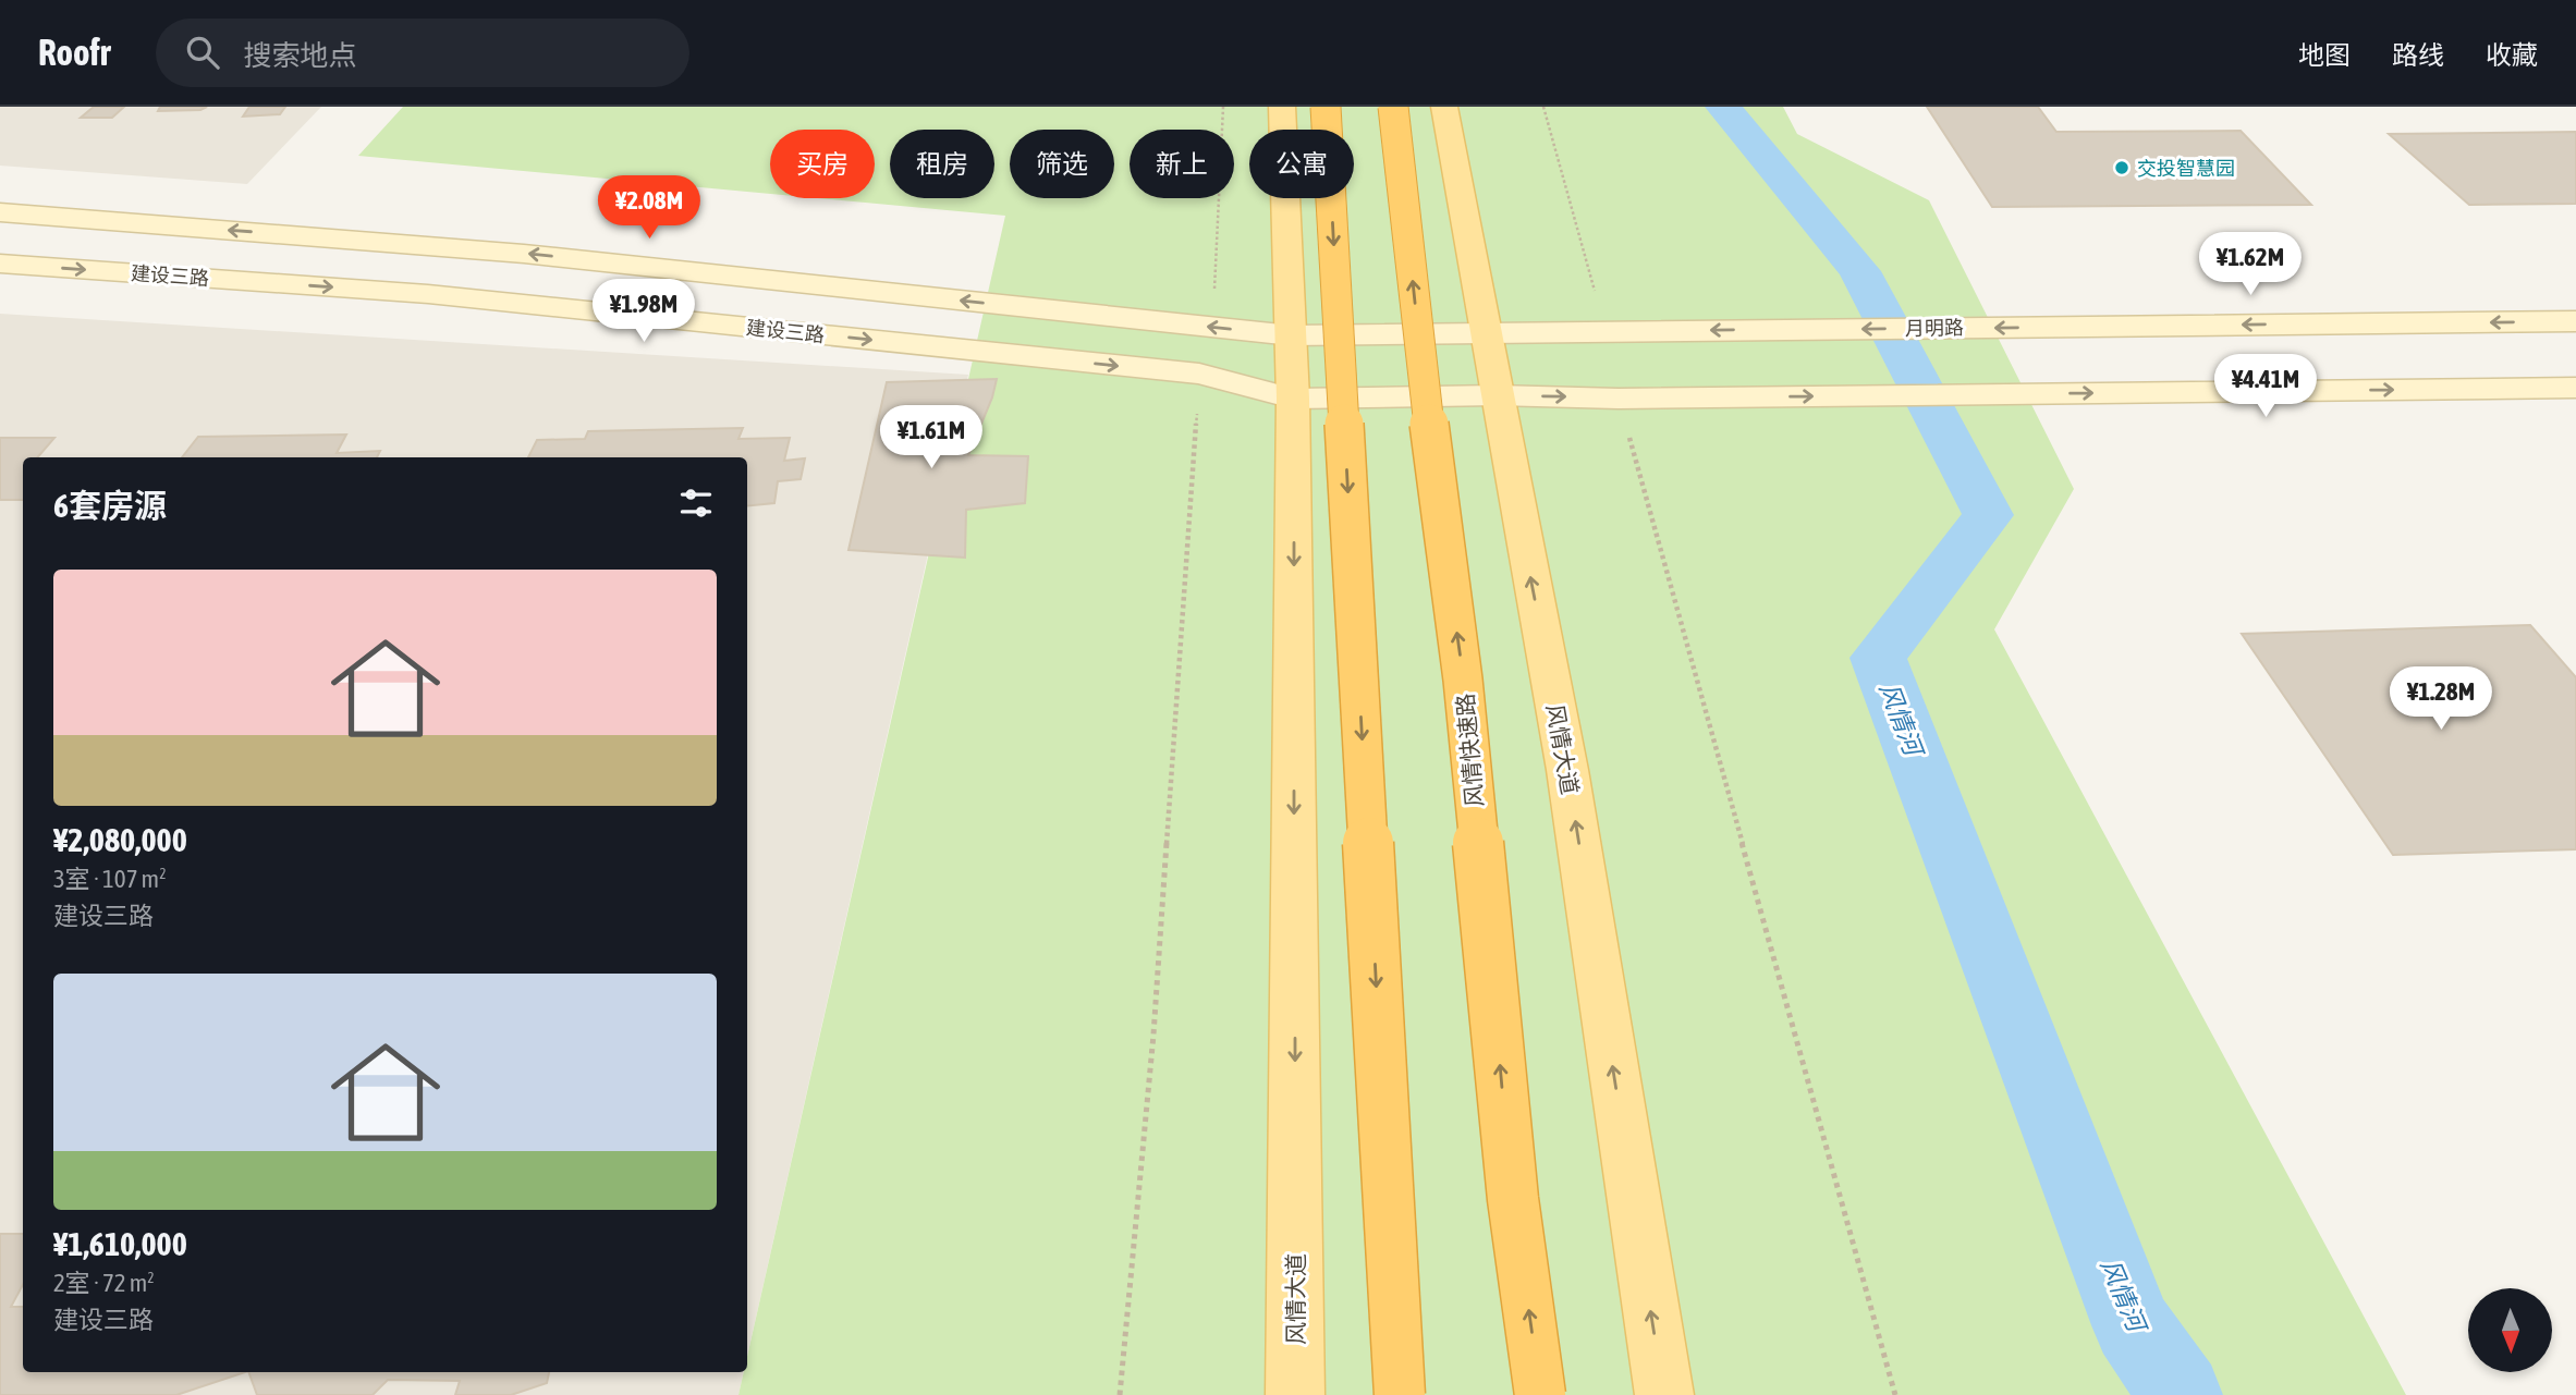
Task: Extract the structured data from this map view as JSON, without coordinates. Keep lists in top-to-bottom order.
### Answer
{
  "streets": {
    "highway": ["风情快速路"],
    "main road": ["风情大道"],
    "street": ["建设三路", "月明路"]
  },
  "crossings": [
    ["建设三路", "风情大道"],
    ["月明路", "风情大道"]
  ],
  "water": ["风情河"],
  "places": ["交投智慧园"],
  "north": "bottom",
  "page": {
    "header": "Roofr",
    "search": "搜索地点",
    "nav": ["地图", "路线", "收藏"],
    "chip": [
      "买房",
      "租房",
      "筛选",
      "新上",
      "公寓"
    ],
    "price": [
      "¥2.08M",
      "¥1.62M",
      "¥1.98M",
      "¥4.41M",
      "¥1.61M",
      "¥1.28M"
    ],
    "heading": "6套房源",
    "list": [
      {
        "name": "¥2,080,000",
        "note": "3室 · 107 m² · 建设三路"
      },
      {
        "name": "¥1,610,000",
        "note": "2室 · 72 m² · 建设三路"
      }
    ]
  }
}
